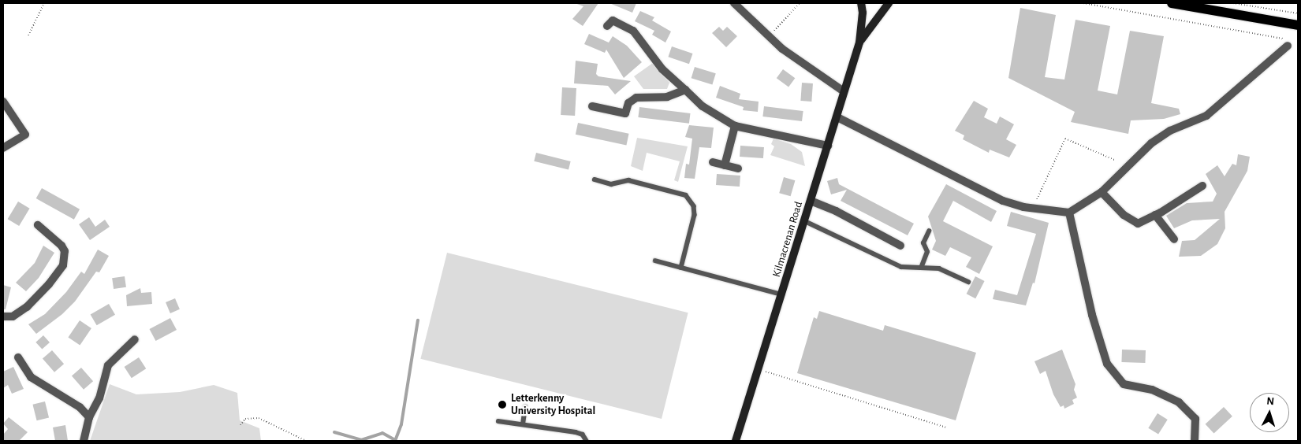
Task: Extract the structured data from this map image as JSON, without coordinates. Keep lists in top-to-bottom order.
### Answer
{
  "streets": {
    "main road": ["Kilmacrenan Road"]
  },
  "places": ["Letterkenny University Hospital"],
  "north": "top"
}
